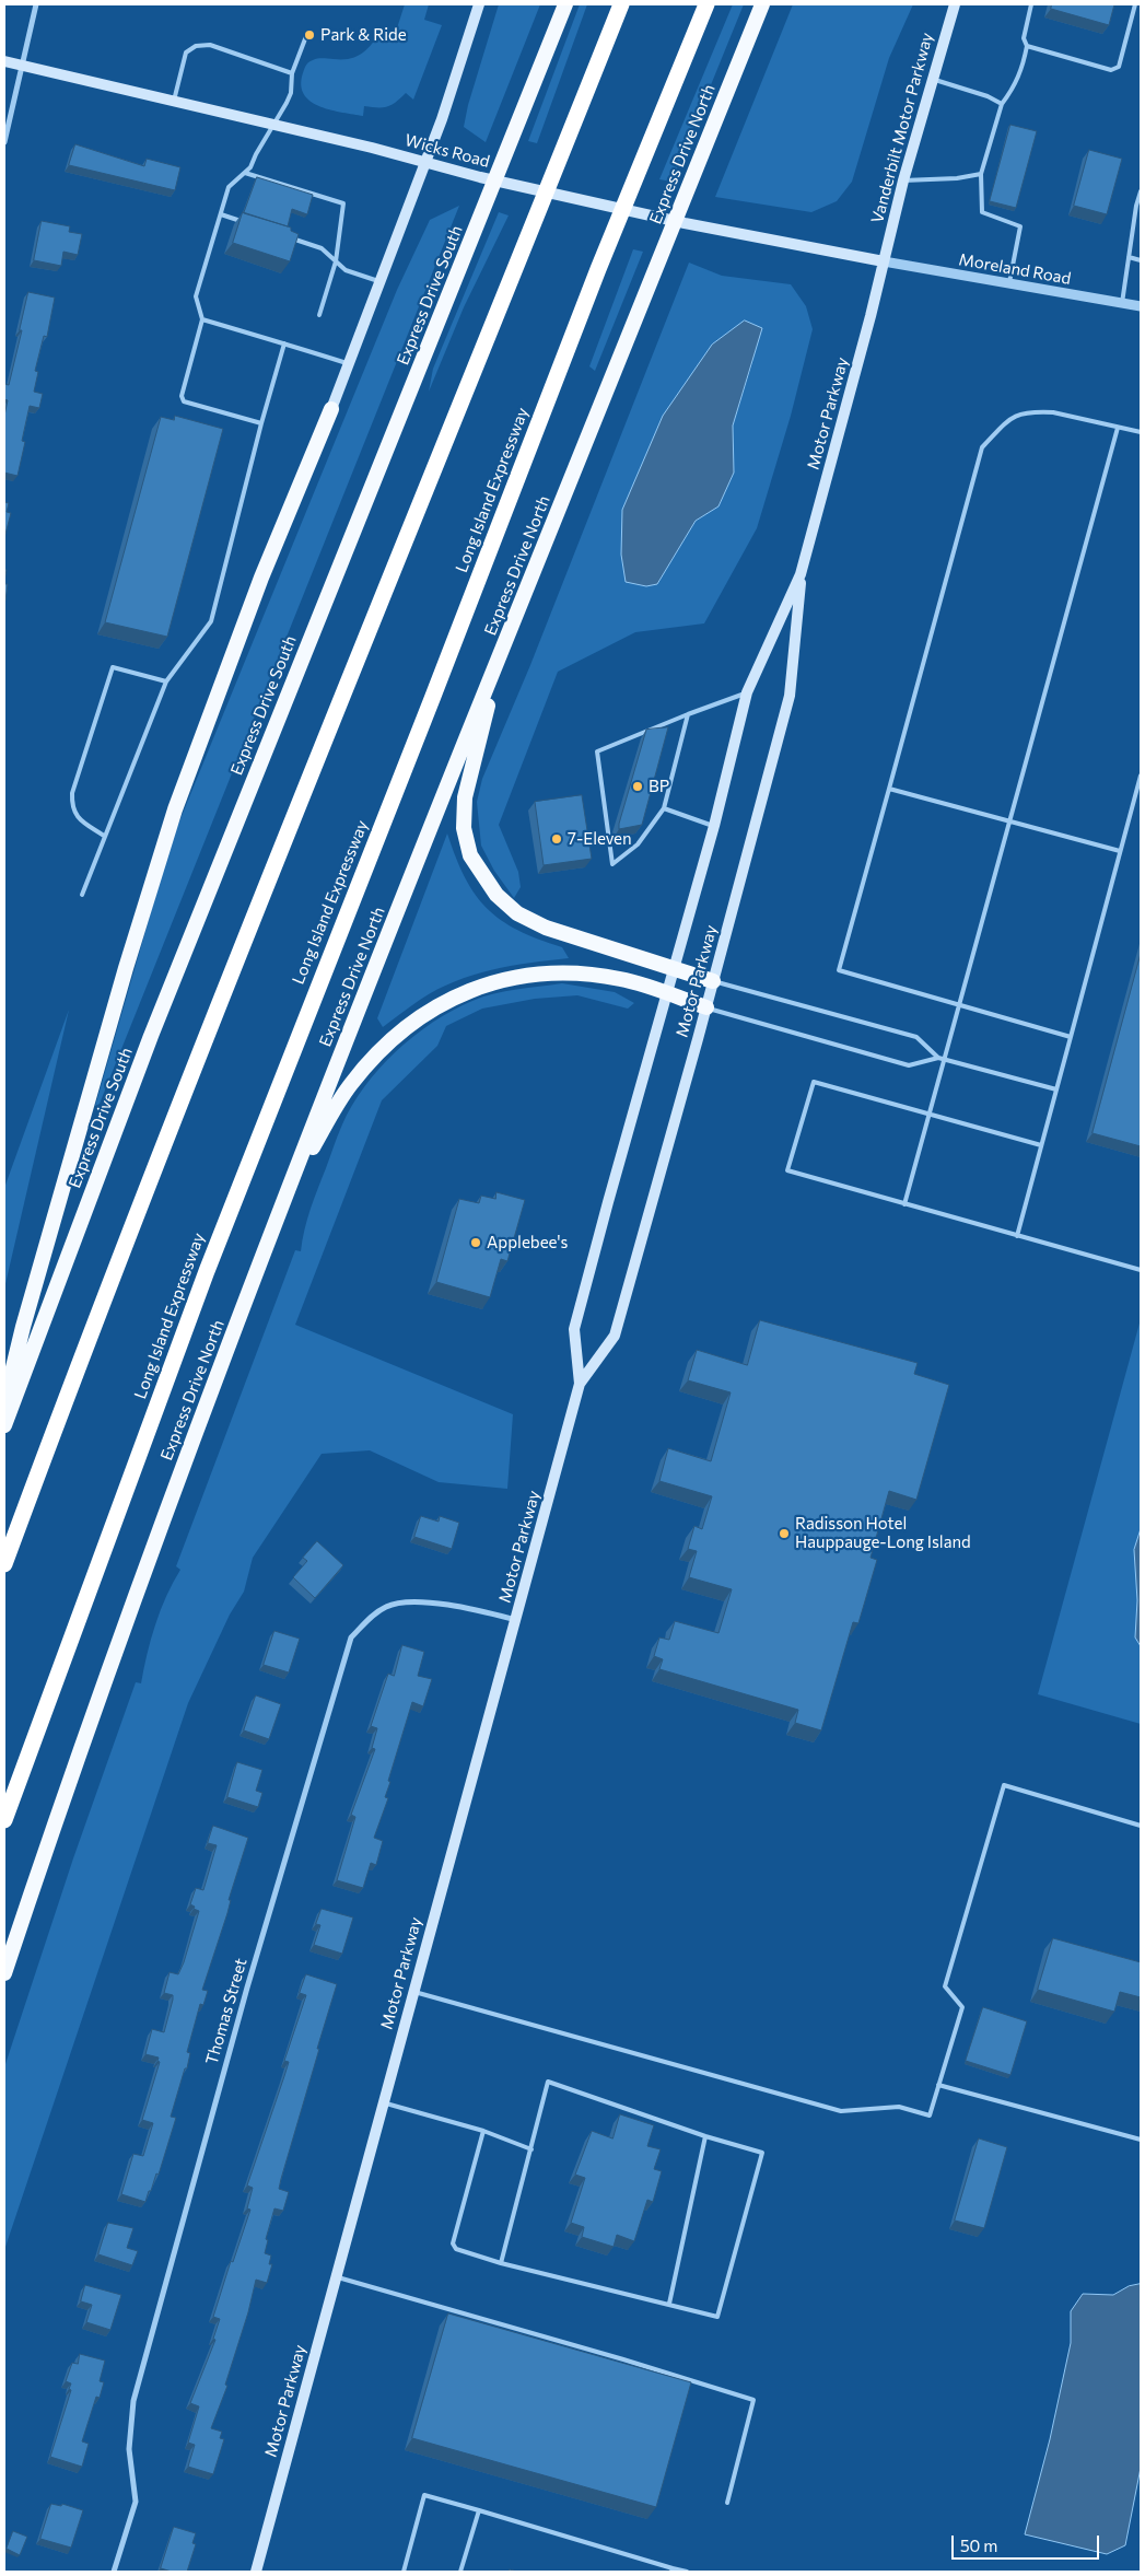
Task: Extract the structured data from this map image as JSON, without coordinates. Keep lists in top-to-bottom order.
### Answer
{
  "streets": {
    "highway": ["Express Drive North", "Express Drive South", "Long Island Expressway"],
    "main road": ["Vanderbilt Motor Parkway", "Wicks Road", "Motor Parkway"],
    "street": ["Moreland Road", "Thomas Street"]
  },
  "crossings": [
    ["Vanderbilt Motor Parkway", "Wicks Road"],
    ["Vanderbilt Motor Parkway", "Moreland Road"],
    ["Vanderbilt Motor Parkway", "Motor Parkway"],
    ["Wicks Road", "Moreland Road"],
    ["Wicks Road", "Motor Parkway"],
    ["Moreland Road", "Motor Parkway"],
    ["Motor Parkway", "Thomas Street"]
  ],
  "places": [
    "Park & Ride",
    "BP",
    "7-Eleven",
    "Applebee's",
    "Radisson Hotel Hauppauge-Long Island"
  ],
  "scale_bar": "50 m"
}
